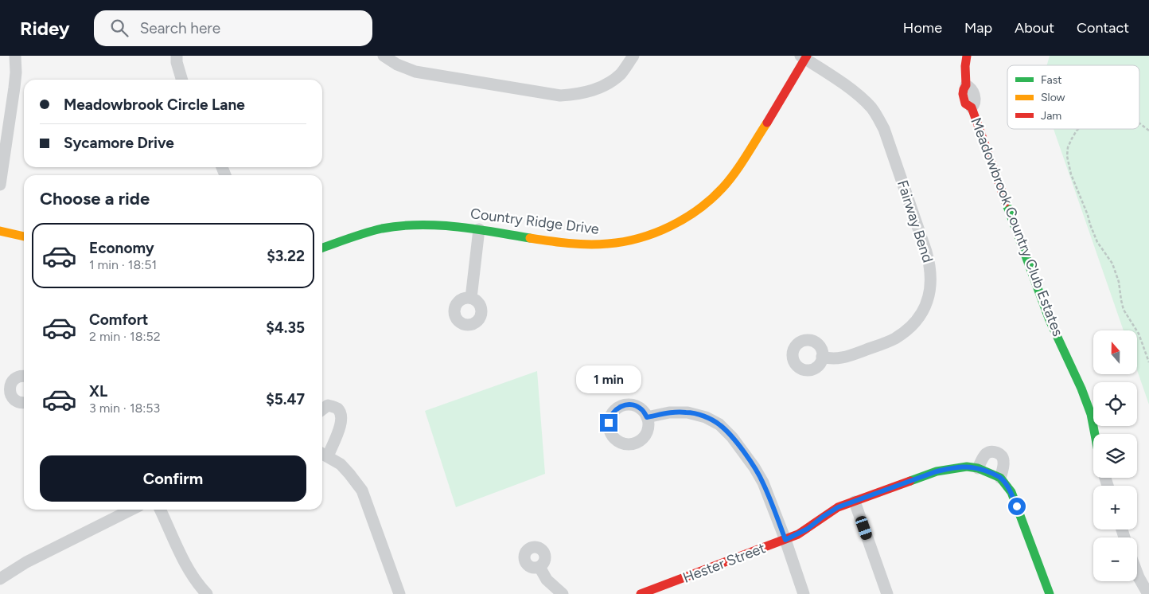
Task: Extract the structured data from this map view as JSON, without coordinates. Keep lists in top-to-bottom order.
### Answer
{
  "streets": {
    "street": [
      "Country Ridge Drive",
      "Fairway Bend",
      "Meadowbrook Country Club Estates",
      "Hester Street"
    ]
  },
  "crossings": [
    ["Country Ridge Drive", "Fairway Bend"]
  ],
  "legend": ["Fast", "Slow", "Jam"],
  "north": "top",
  "page": {
    "header": "Ridey",
    "search": "Search here",
    "nav": [
      "Home",
      "Map",
      "About",
      "Contact"
    ],
    "banner": ["Meadowbrook Circle Lane", "Sycamore Drive"],
    "heading": "Choose a ride",
    "list": [
      {
        "name": "Economy",
        "note": "1 min · 18:51",
        "value": "$3.22"
      },
      {
        "name": "Comfort",
        "note": "2 min · 18:52",
        "value": "$4.35"
      },
      {
        "name": "XL",
        "note": "3 min · 18:53",
        "value": "$5.47"
      }
    ],
    "map_buttons": ["+", "−"],
    "bubble": "1 min",
    "buttons": "Confirm"
  }
}
